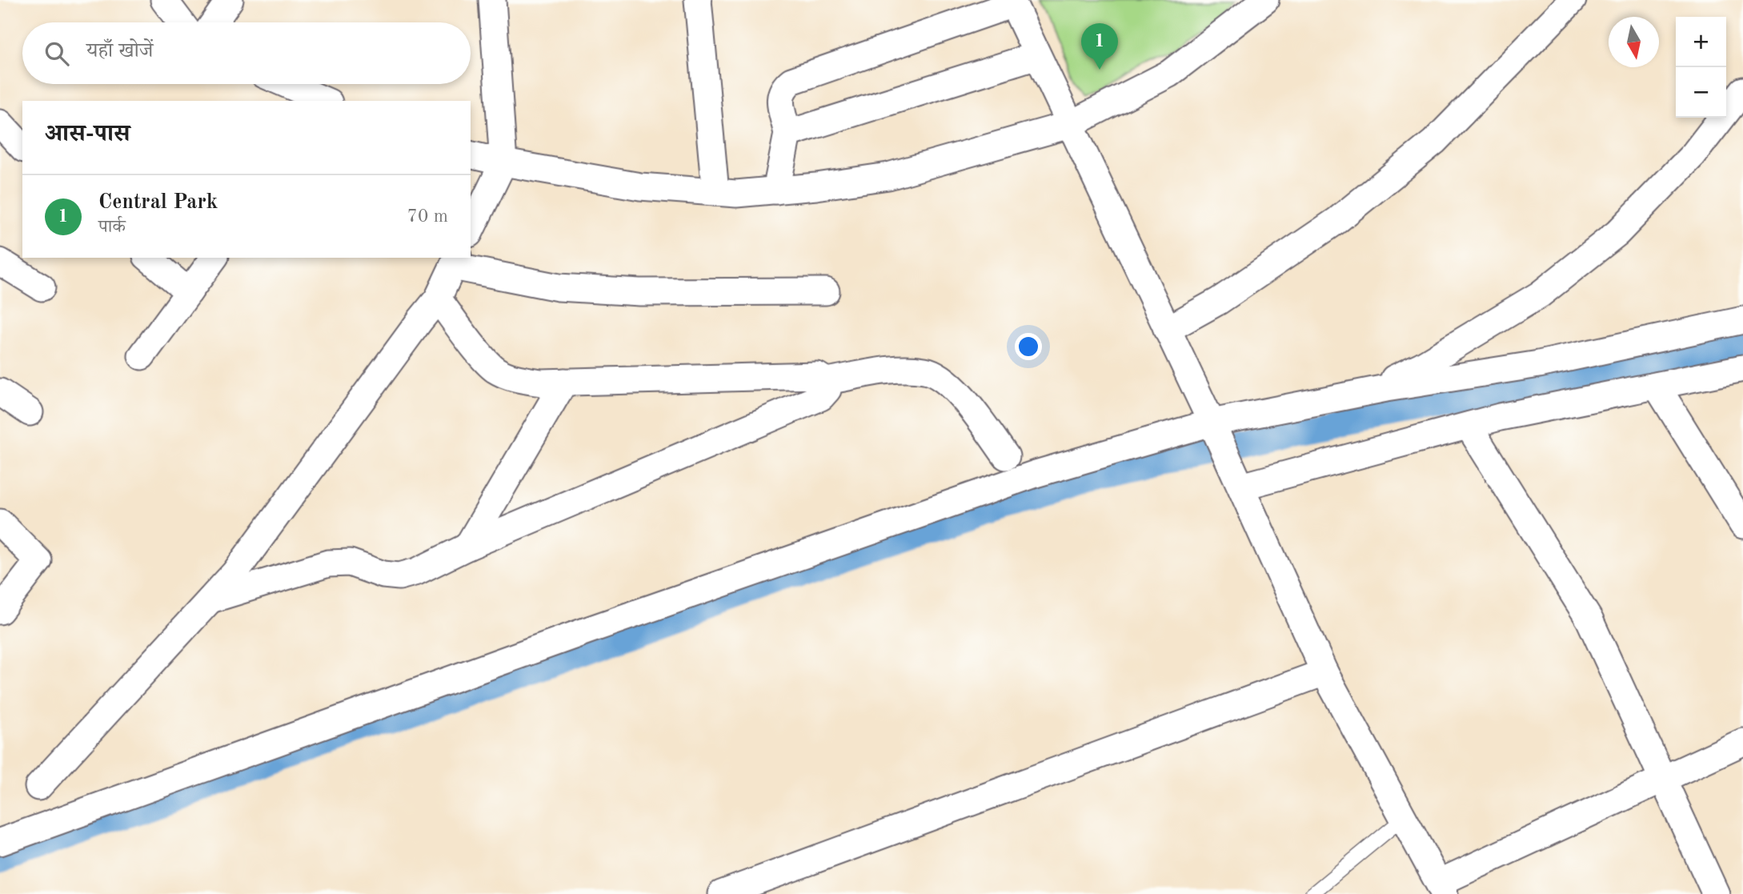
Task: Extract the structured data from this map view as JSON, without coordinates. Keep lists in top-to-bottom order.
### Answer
{
  "north": "bottom",
  "page": {
    "map_buttons": ["+", "−"],
    "search": "यहाँ खोजें",
    "pins": "1",
    "heading": "आस-पास",
    "list": [
      {
        "mark": "1",
        "name": "Central Park",
        "note": "पार्क",
        "value": "70 m"
      }
    ]
  }
}
